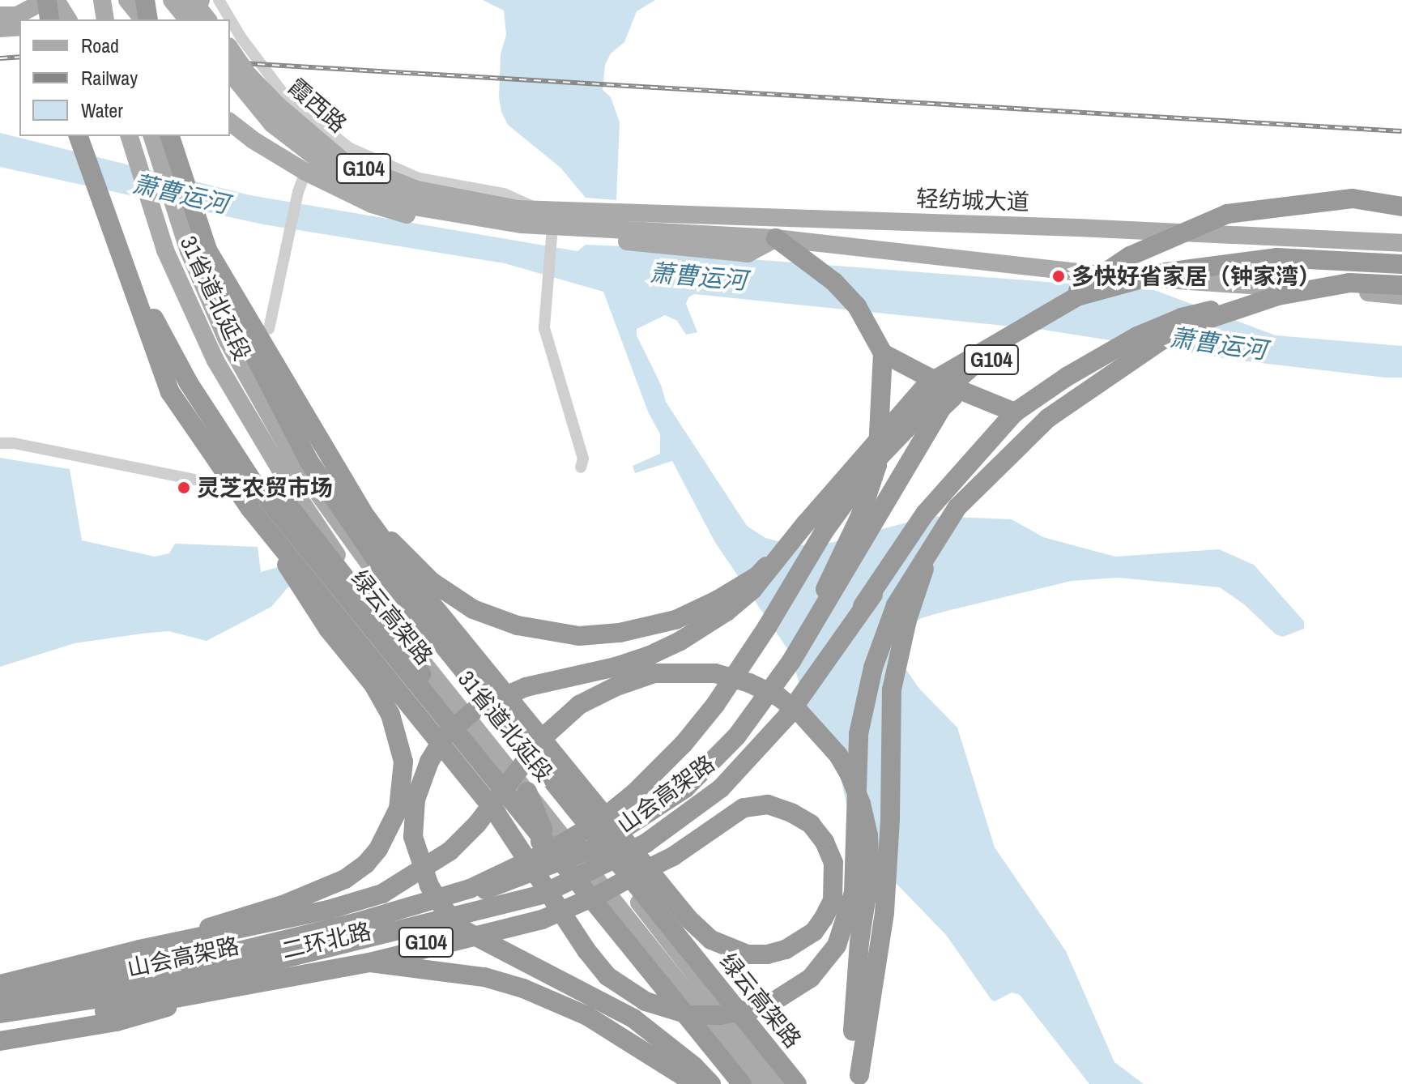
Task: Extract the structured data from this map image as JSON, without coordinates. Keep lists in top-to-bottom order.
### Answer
{
  "streets": {
    "highway": [
      "G104",
      "绿云高架路",
      "山会高架路",
      "二环北路"
    ],
    "main road": ["霞西路", "轻纺城大道", "31省道北延段"]
  },
  "crossings": [
    ["霞西路", "轻纺城大道"],
    ["G104", "31省道北延段"],
    ["G104", "山会高架路"],
    ["G104", "二环北路"],
    ["31省道北延段", "二环北路"]
  ],
  "water": ["萧曹运河"],
  "places": ["多快好省家居（钟家湾）", "灵芝农贸市场"],
  "legend": ["Road", "Railway", "Water"]
}
